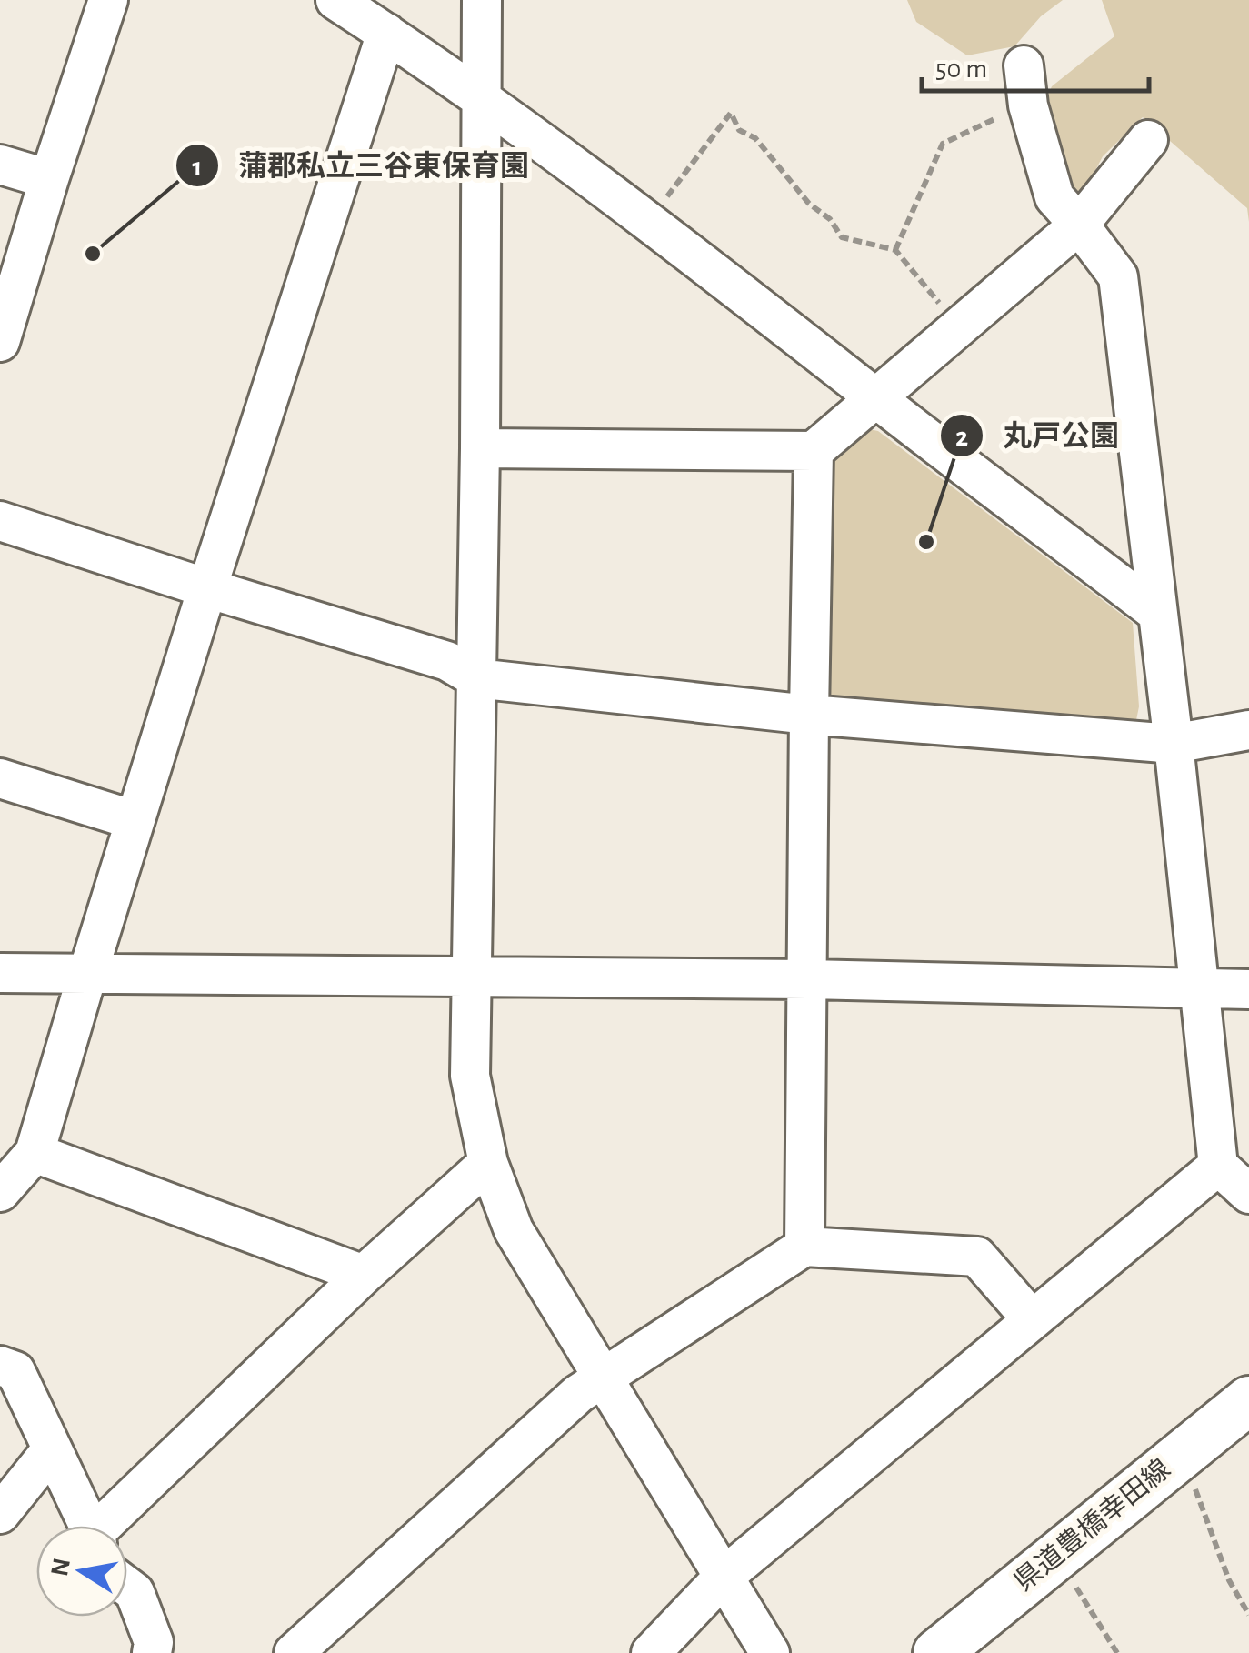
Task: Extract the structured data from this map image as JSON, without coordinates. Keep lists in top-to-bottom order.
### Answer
{
  "streets": {
    "main road": ["県道豊橋幸田線"]
  },
  "places": ["蒲郡私立三谷東保育園", "丸戸公園"],
  "scale_bar": "50 m",
  "north": "left"
}
